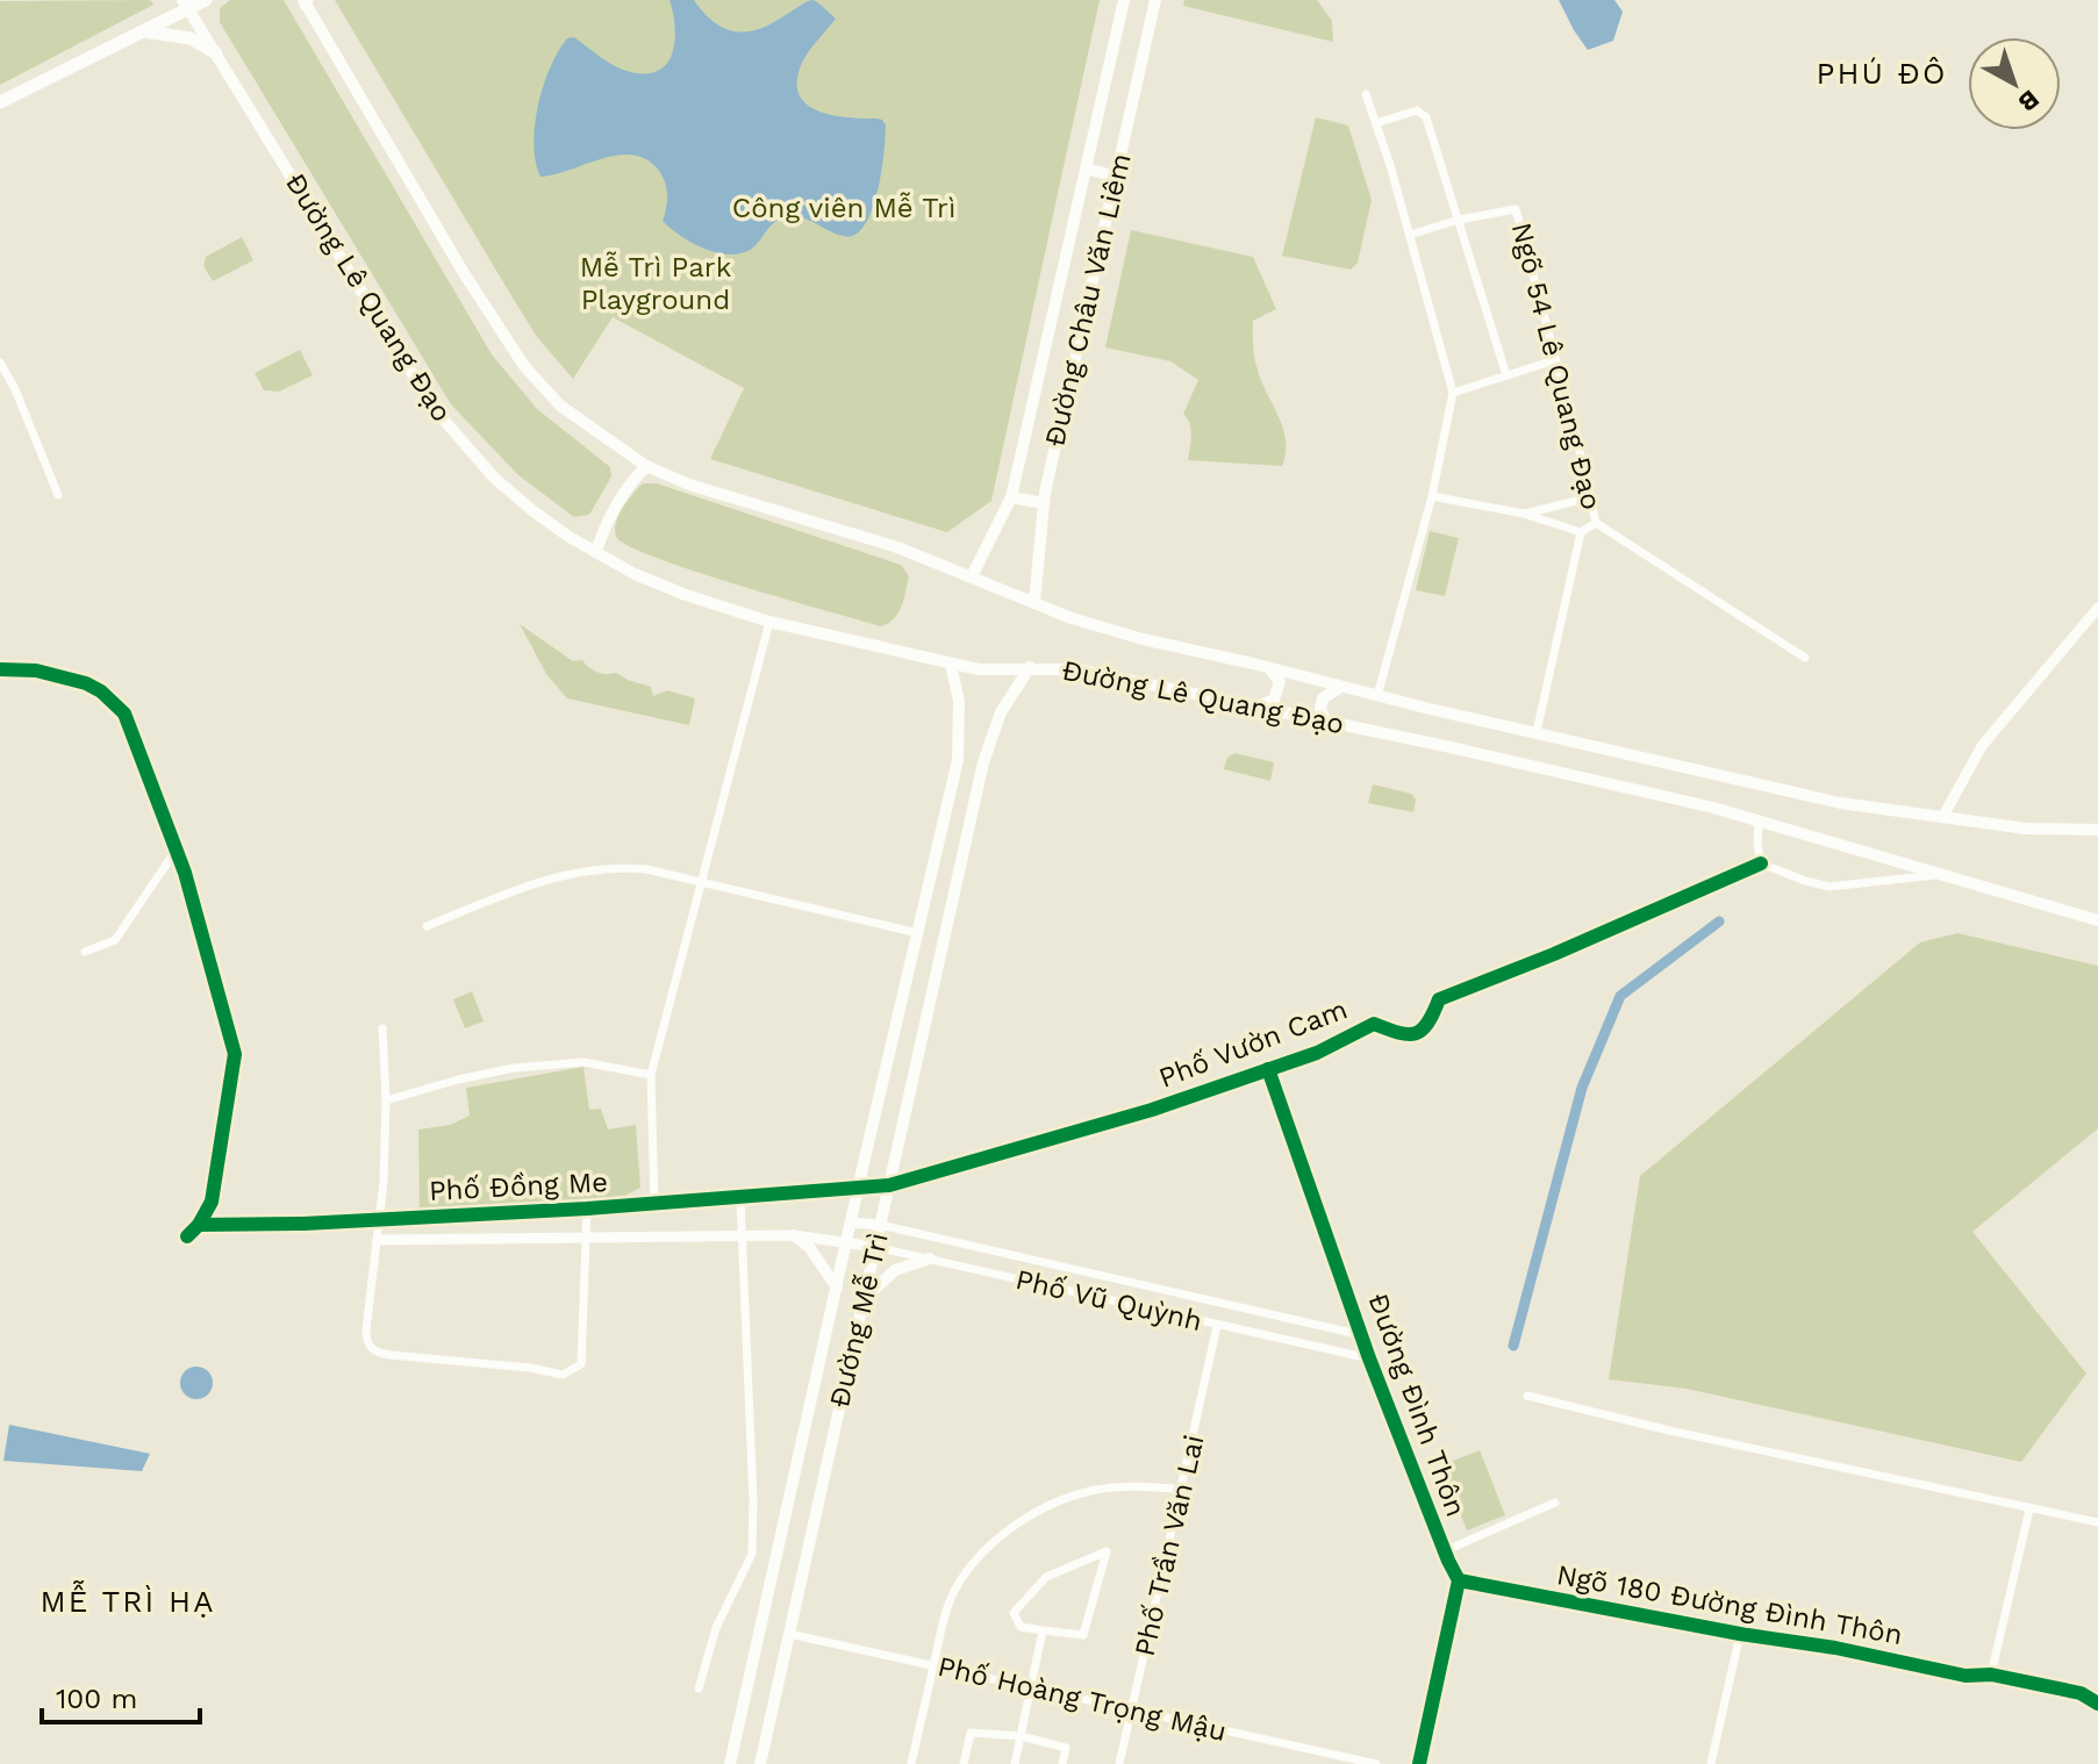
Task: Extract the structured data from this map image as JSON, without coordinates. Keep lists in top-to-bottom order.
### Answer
{
  "streets": {
    "main road": ["Đường Lê Quang Đạo", "Đường Châu Văn Liêm", "Đường Mễ Trì"],
    "street": [
      "Ngõ 54 Lê Quang Đạo",
      "Phố Vườn Cam",
      "Phố Đồng Me",
      "Phố Vũ Quỳnh",
      "Đường Đình Thôn",
      "Phố Trần Văn Lai",
      "Ngõ 180 Đường Đình Thôn",
      "Phố Hoàng Trọng Mậu"
    ]
  },
  "crossings": [
    ["Đường Lê Quang Đạo", "Đường Châu Văn Liêm"],
    ["Đường Lê Quang Đạo", "Ngõ 54 Lê Quang Đạo"],
    ["Đường Lê Quang Đạo", "Đường Mễ Trì"],
    ["Phố Vườn Cam", "Phố Đồng Me"],
    ["Phố Vườn Cam", "Đường Mễ Trì"],
    ["Phố Vườn Cam", "Đường Đình Thôn"],
    ["Phố Đồng Me", "Phố Vũ Quỳnh"],
    ["Phố Đồng Me", "Đường Mễ Trì"],
    ["Phố Vũ Quỳnh", "Đường Mễ Trì"],
    ["Phố Vũ Quỳnh", "Đường Đình Thôn"],
    ["Phố Vũ Quỳnh", "Phố Trần Văn Lai"],
    ["Đường Mễ Trì", "Phố Hoàng Trọng Mậu"],
    ["Đường Đình Thôn", "Ngõ 180 Đường Đình Thôn"],
    ["Phố Trần Văn Lai", "Phố Hoàng Trọng Mậu"]
  ],
  "districts": ["PHÚ ĐÔ", "MỄ TRÌ HẠ"],
  "parks": ["Công viên Mễ Trì", "Mễ Trì Park Playground"],
  "scale_bar": "100 m",
  "north": "bottom right"
}
